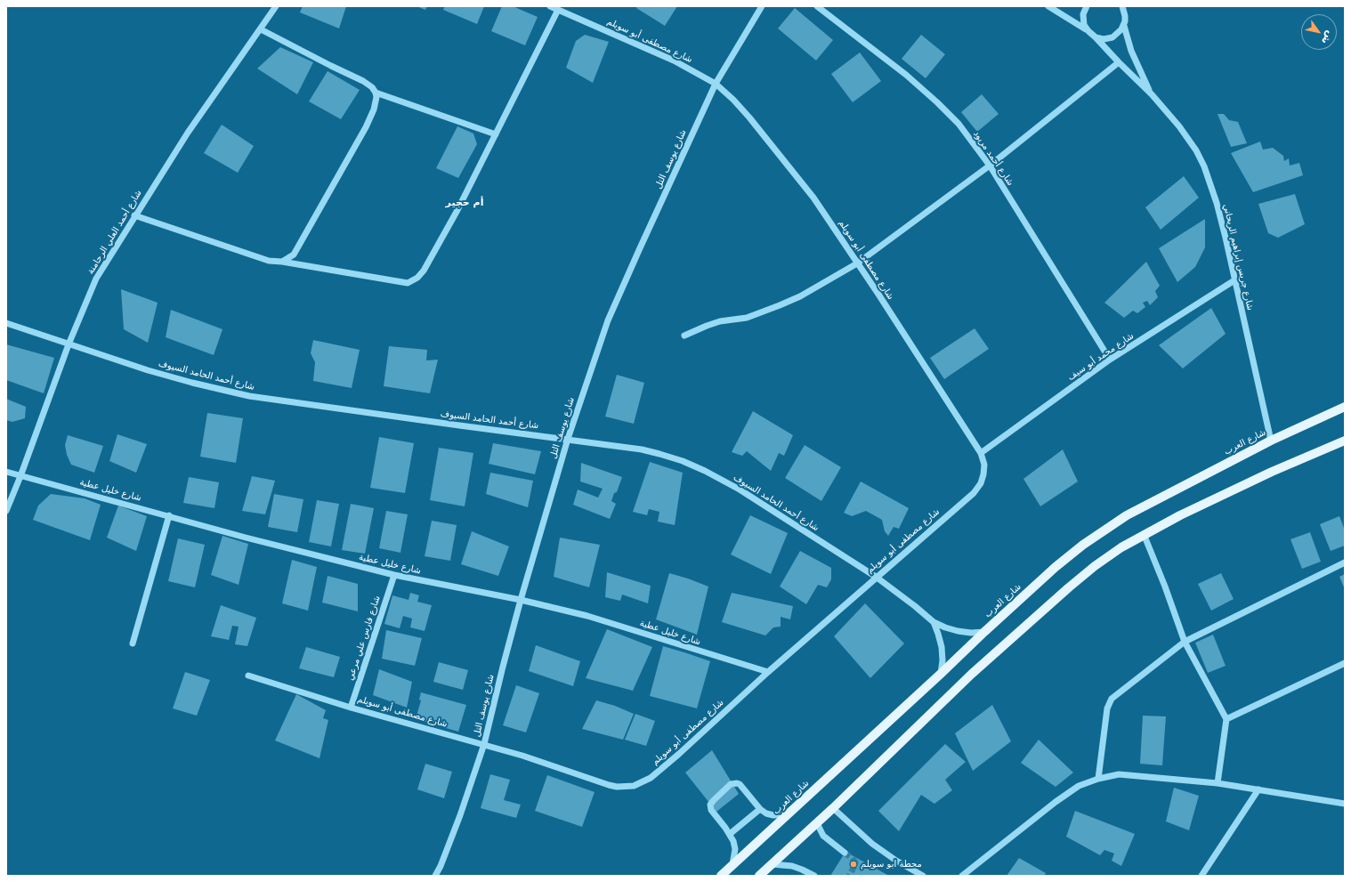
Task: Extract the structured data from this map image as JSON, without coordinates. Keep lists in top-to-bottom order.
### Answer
{
  "streets": {
    "main road": ["شارع العرب"],
    "street": [
      "شارع مصطفى أبو سويلم",
      "شارع أحمد مريود",
      "شارع يوسف التل",
      "شارع أحمد العلي الرحامنة",
      "شارع جريس إبراهيم الريحاني",
      "شارع محمد أبو سيف",
      "شارع أحمد الحامد السيوف",
      "شارع خليل عطية",
      "شارع فارس علي مرعي"
    ]
  },
  "crossings": [
    ["شارع مصطفى أبو سويلم", "شارع يوسف التل"],
    ["شارع مصطفى أبو سويلم", "شارع محمد أبو سيف"],
    ["شارع مصطفى أبو سويلم", "شارع أحمد الحامد السيوف"],
    ["شارع مصطفى أبو سويلم", "شارع خليل عطية"],
    ["شارع مصطفى أبو سويلم", "شارع فارس علي مرعي"],
    ["شارع أحمد مريود", "شارع محمد أبو سيف"],
    ["شارع يوسف التل", "شارع أحمد الحامد السيوف"],
    ["شارع يوسف التل", "شارع خليل عطية"],
    ["شارع أحمد العلي الرحامنة", "شارع أحمد الحامد السيوف"],
    ["شارع أحمد العلي الرحامنة", "شارع خليل عطية"],
    ["شارع جريس إبراهيم الريحاني", "شارع محمد أبو سيف"],
    ["شارع جريس إبراهيم الريحاني", "شارع العرب"],
    ["شارع أحمد الحامد السيوف", "شارع العرب"],
    ["شارع خليل عطية", "شارع فارس علي مرعي"]
  ],
  "districts": ["أم حجير"],
  "places": ["محطة ابو سويلم"],
  "north": "bottom right"
}
